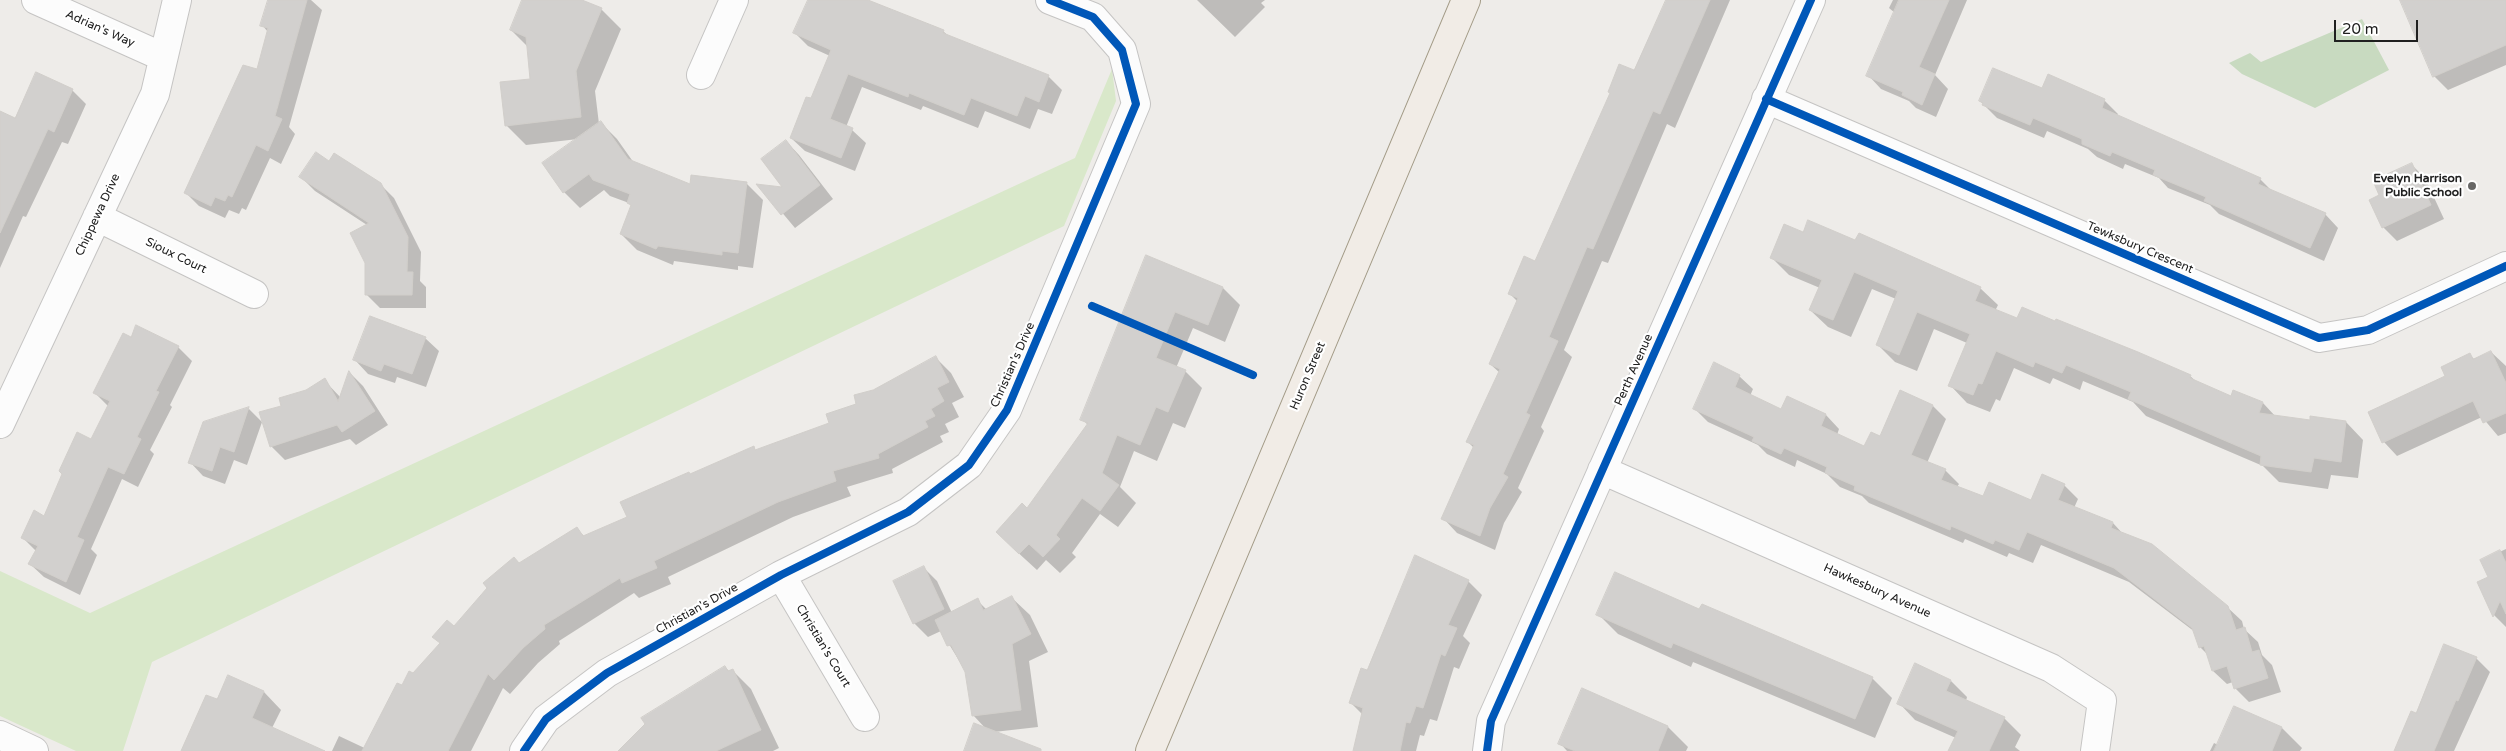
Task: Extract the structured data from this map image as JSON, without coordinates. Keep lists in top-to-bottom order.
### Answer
{
  "streets": {
    "main road": ["Huron Street"],
    "street": [
      "Adrian's Way",
      "Chippewa Drive",
      "Tewksbury Crescent",
      "Sioux Court",
      "Christian's Drive",
      "Perth Avenue",
      "Hawkesbury Avenue",
      "Christian's Court"
    ]
  },
  "crossings": [
    ["Adrian's Way", "Chippewa Drive"],
    ["Chippewa Drive", "Sioux Court"],
    ["Tewksbury Crescent", "Perth Avenue"],
    ["Christian's Drive", "Christian's Court"],
    ["Perth Avenue", "Hawkesbury Avenue"]
  ],
  "places": ["Evelyn Harrison Public School"],
  "scale_bar": "20 m"
}
